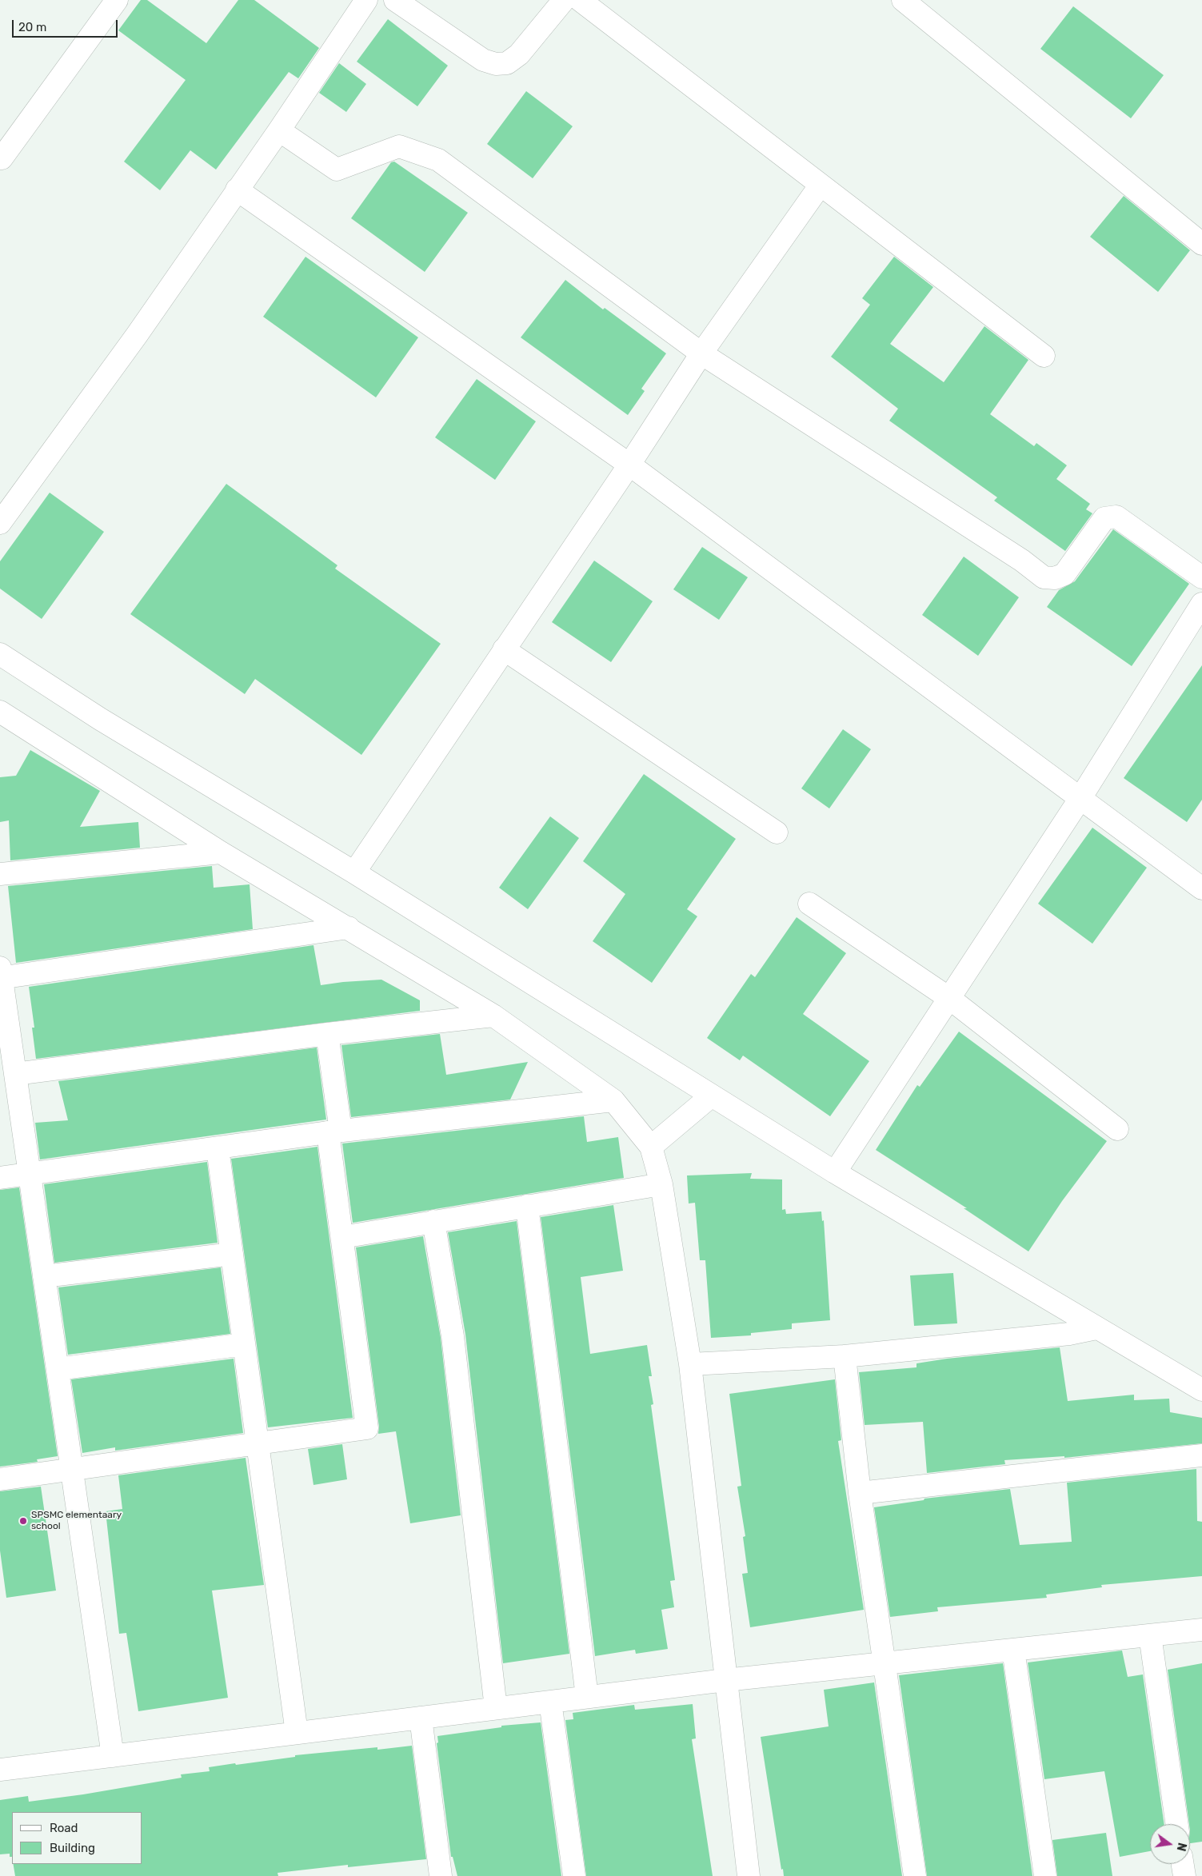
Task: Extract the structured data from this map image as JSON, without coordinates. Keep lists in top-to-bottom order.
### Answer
{
  "places": ["SPSMC elementaary school"],
  "legend": ["Road", "Building"],
  "scale_bar": "20 m",
  "north": "right"
}
